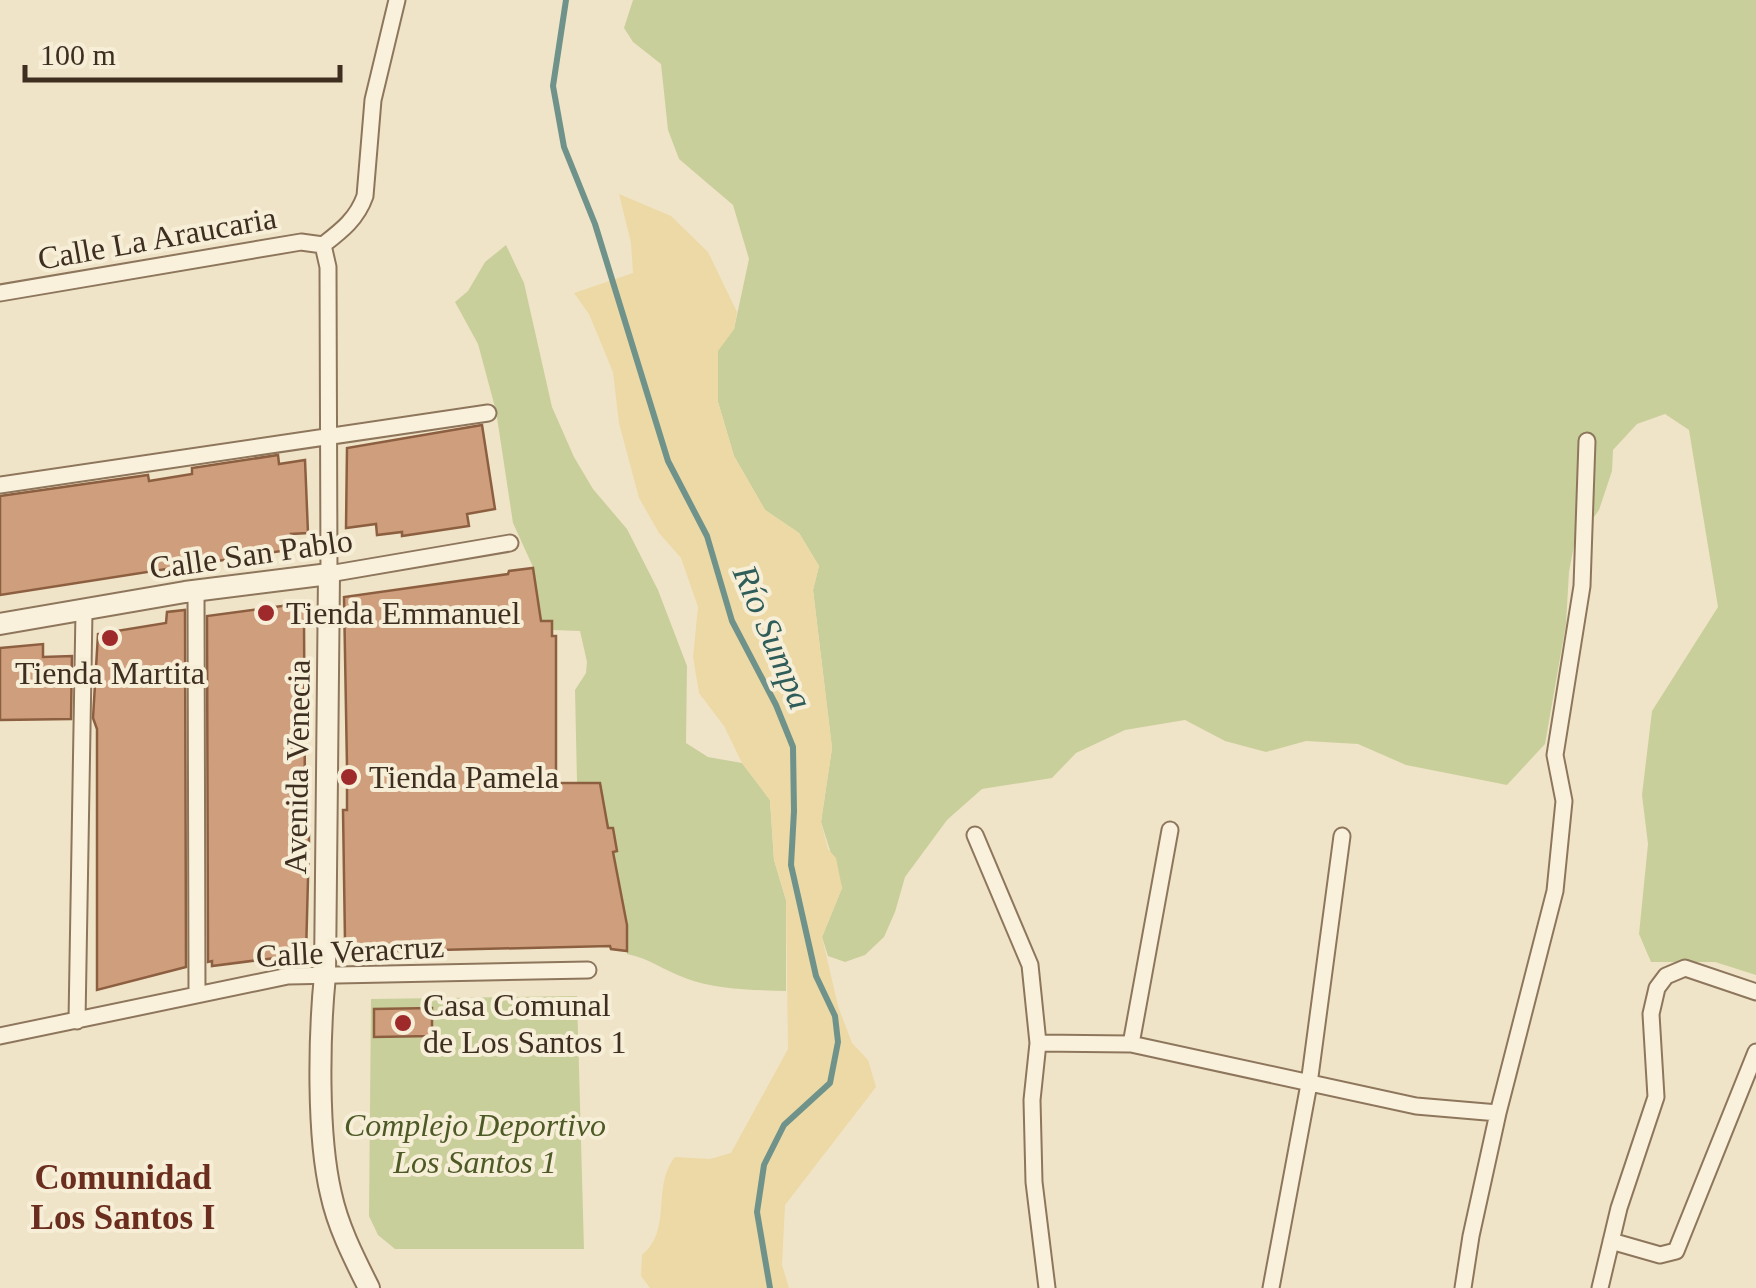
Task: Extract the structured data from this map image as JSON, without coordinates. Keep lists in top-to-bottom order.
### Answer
{
  "streets": {
    "street": [
      "Calle La Araucaria",
      "Calle San Pablo",
      "Avenida Venecia",
      "Calle Veracruz"
    ]
  },
  "crossings": [
    ["Calle La Araucaria", "Avenida Venecia"],
    ["Calle San Pablo", "Avenida Venecia"],
    ["Avenida Venecia", "Calle Veracruz"]
  ],
  "districts": ["Comunidad Los Santos I"],
  "water": ["Río Sumpa"],
  "parks": ["Complejo Deportivo Los Santos 1"],
  "places": [
    "Tienda Emmanuel",
    "Tienda Martita",
    "Tienda Pamela",
    "Casa Comunal de Los Santos 1"
  ],
  "scale_bar": "100 m"
}
